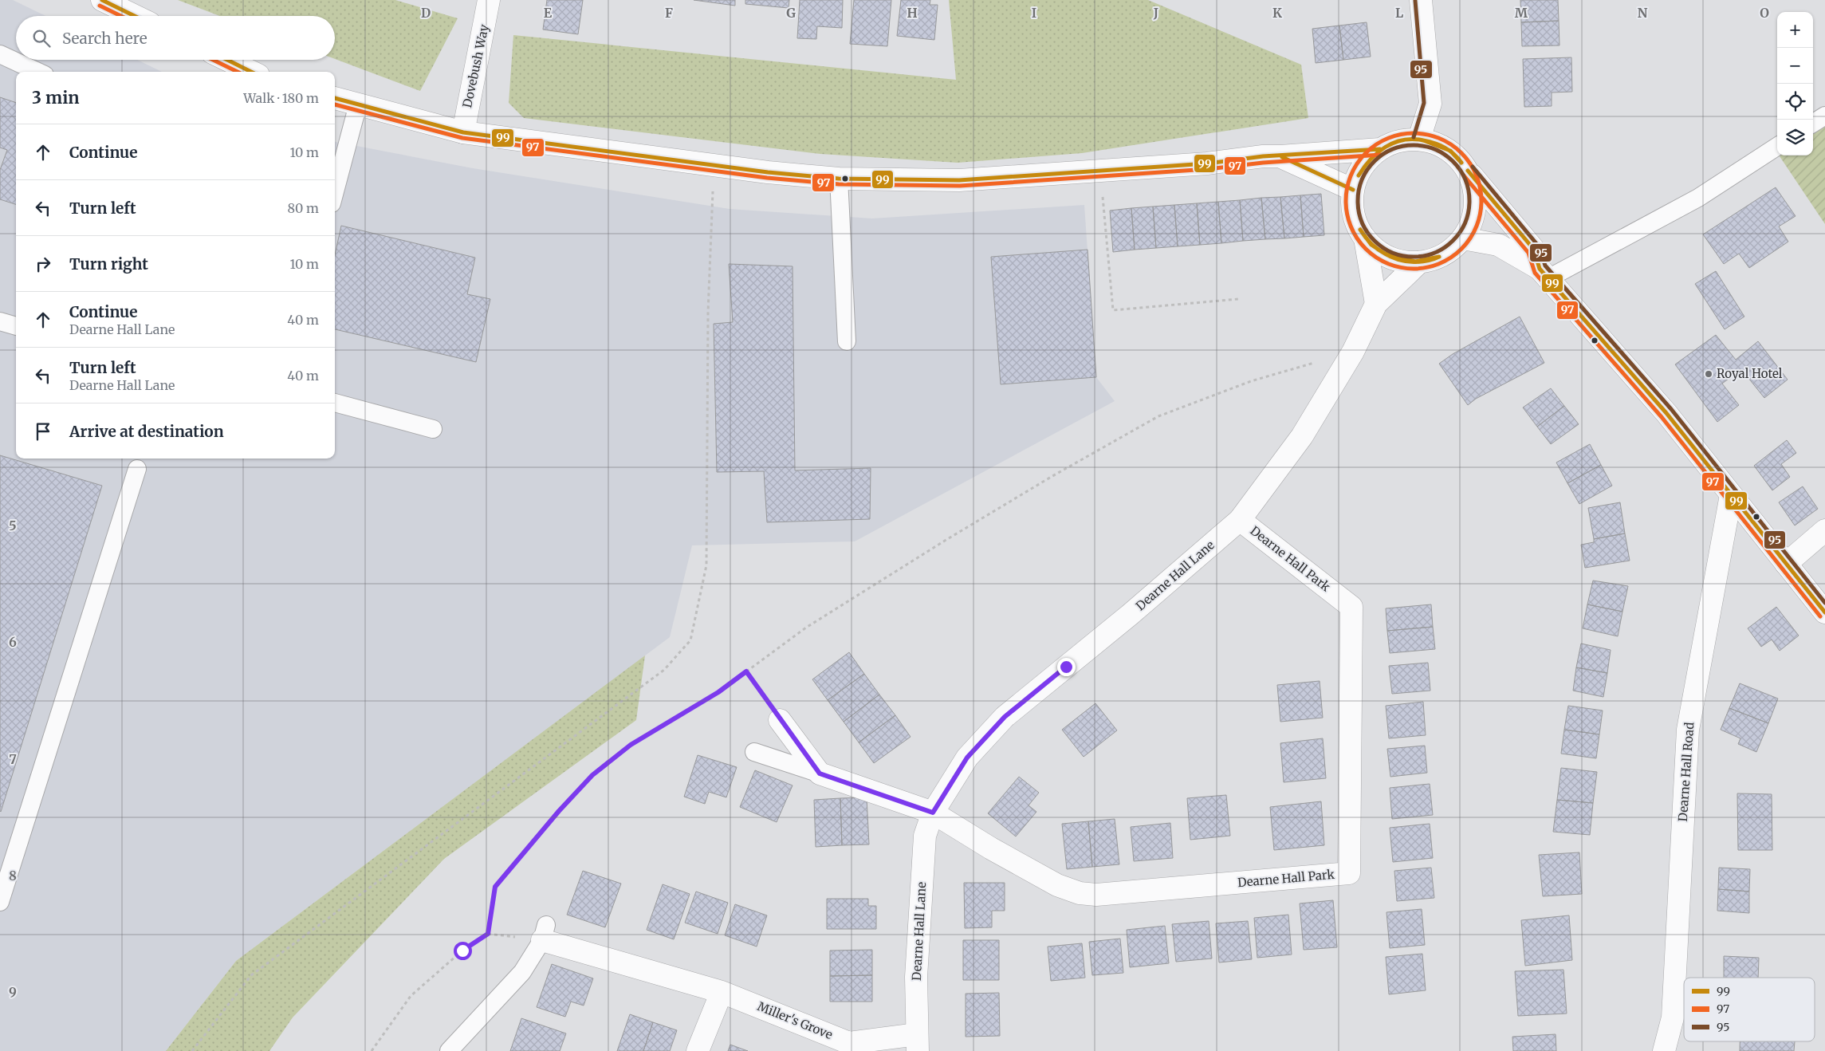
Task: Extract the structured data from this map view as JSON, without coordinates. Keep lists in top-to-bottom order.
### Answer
{
  "streets": {
    "main road": [
      "Dovebush Way",
      "Dearne Hall Park",
      "Dearne Hall Lane",
      "Dearne Hall Road",
      "Miller's Grove"
    ]
  },
  "crossings": [
    ["Dearne Hall Park", "Dearne Hall Lane"],
    ["Dearne Hall Lane", "Miller's Grove"]
  ],
  "places": ["Royal Hotel"],
  "lines": ["transit line 99", "transit line 95", "transit line 97"],
  "legend": ["99", "97", "95"],
  "page": {
    "map_buttons": ["+", "−"],
    "search": "Search here",
    "heading": ["3 min", "Walk · 180 m"],
    "list": [
      ["Continue", "10 m"],
      ["Turn left", "80 m"],
      ["Turn right", "10 m"],
      ["Continue", "Dearne Hall Lane", "40 m"],
      ["Turn left", "Dearne Hall Lane", "40 m"],
      "Arrive at destination"
    ]
  },
  "grid": {
    "columns": [
      "D",
      "E",
      "F",
      "G",
      "H",
      "I",
      "J",
      "K",
      "L",
      "M",
      "N",
      "O"
    ],
    "rows": [
      "5",
      "6",
      "7",
      "8",
      "9"
    ]
  }
}
